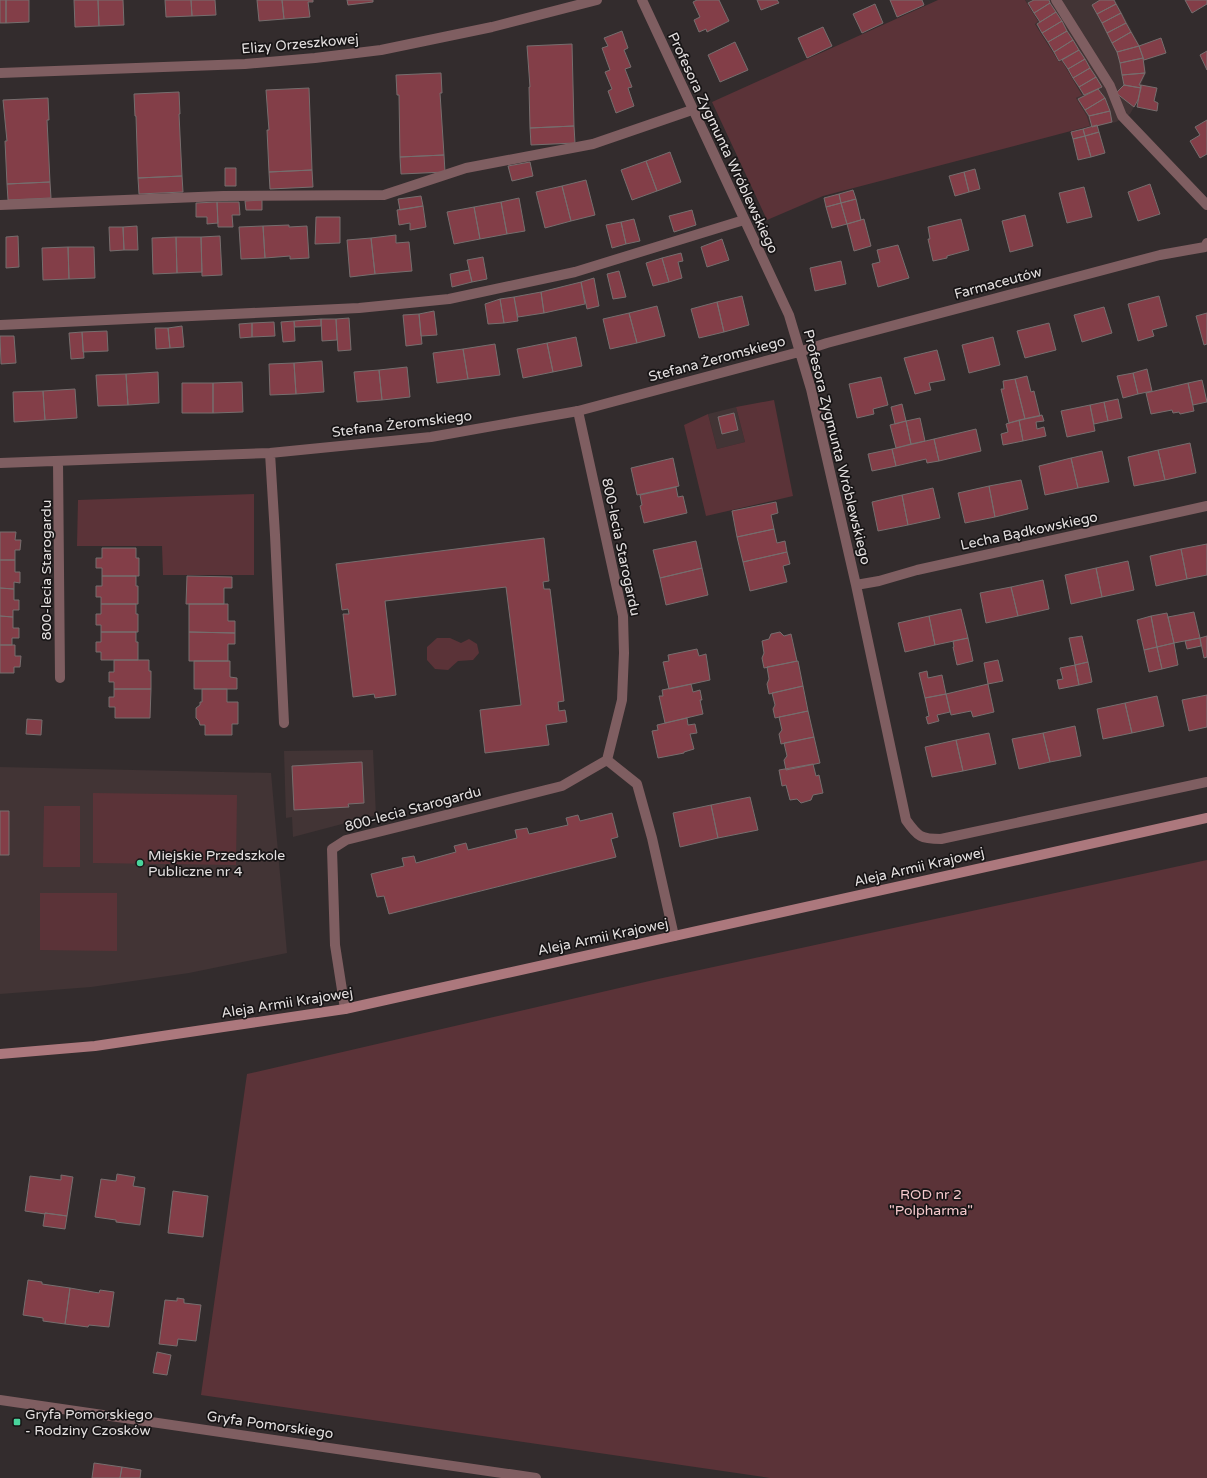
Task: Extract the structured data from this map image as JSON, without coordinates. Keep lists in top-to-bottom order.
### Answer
{
  "streets": {
    "main road": ["Aleja Armii Krajowej"],
    "street": [
      "Elizy Orzeszkowej",
      "Profesora Zygmunta Wróblewskiego",
      "Farmaceutów",
      "Stefana Żeromskiego",
      "Lecha Bądkowskiego",
      "800-lecia Starogardu",
      "Gryfa Pomorskiego"
    ]
  },
  "crossings": [
    ["Profesora Zygmunta Wróblewskiego", "Farmaceutów"],
    ["Profesora Zygmunta Wróblewskiego", "Stefana Żeromskiego"],
    ["Profesora Zygmunta Wróblewskiego", "Lecha Bądkowskiego"],
    ["Profesora Zygmunta Wróblewskiego", "Aleja Armii Krajowej"],
    ["Farmaceutów", "Stefana Żeromskiego"],
    ["Stefana Żeromskiego", "800-lecia Starogardu"],
    ["800-lecia Starogardu", "Aleja Armii Krajowej"]
  ],
  "parks": ["ROD nr 2 \"Polpharma\""],
  "places": {
    "other": ["Miejskie Przedszkole Publiczne nr 4"],
    "transit": ["Gryfa Pomorskiego - Rodziny Czosków"]
  }
}
